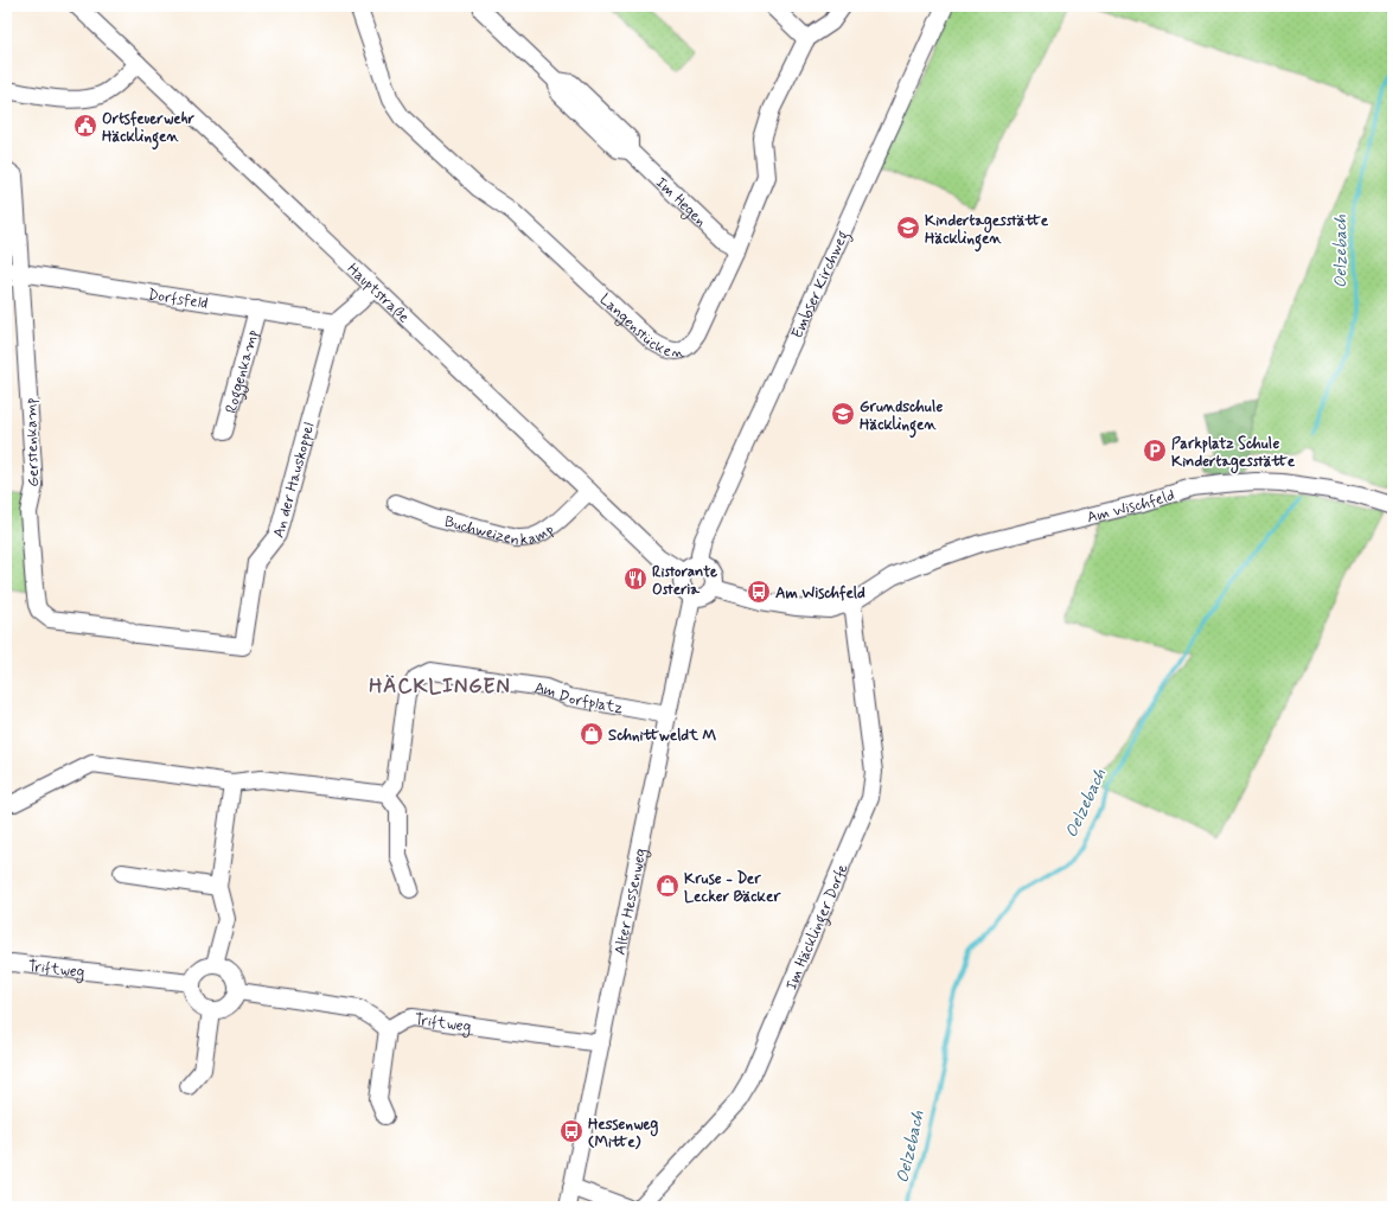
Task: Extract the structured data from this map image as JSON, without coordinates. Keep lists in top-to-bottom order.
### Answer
{
  "streets": {
    "street": [
      "Im Hegen",
      "Embser Kirchweg",
      "Hauptstraße",
      "Dorfsfeld",
      "Langenstücken",
      "Roggenkamp",
      "Gerstenkamp",
      "An der Hauskoppel",
      "Am Wischfeld",
      "Buchweizenkamp",
      "Am Dorfplatz",
      "Alter Hessenweg",
      "Im Häcklinger Dorfe",
      "Triftweg"
    ]
  },
  "crossings": [
    ["Im Hegen", "Langenstücken"],
    ["Embser Kirchweg", "Hauptstraße"],
    ["Embser Kirchweg", "Am Wischfeld"],
    ["Embser Kirchweg", "Alter Hessenweg"],
    ["Hauptstraße", "Am Wischfeld"],
    ["Hauptstraße", "Buchweizenkamp"],
    ["Hauptstraße", "Alter Hessenweg"],
    ["Dorfsfeld", "Roggenkamp"],
    ["Dorfsfeld", "Gerstenkamp"],
    ["Dorfsfeld", "An der Hauskoppel"],
    ["Gerstenkamp", "An der Hauskoppel"],
    ["Am Wischfeld", "Alter Hessenweg"],
    ["Am Wischfeld", "Im Häcklinger Dorfe"],
    ["Am Dorfplatz", "Alter Hessenweg"],
    ["Alter Hessenweg", "Triftweg"]
  ],
  "districts": ["HÄCKLINGEN"],
  "water": ["Oelzebach"],
  "places": {
    "public building": ["Ortsfeuerwehr Häcklingen"],
    "school or university": ["Kindertagesstätte Häcklingen", "Grundschule Häcklingen"],
    "parking": ["Parkplatz Schule Kindertagesstätte"],
    "restaurant": ["Ristorante Osteria"],
    "bus stop": ["Am Wischfeld", "Hessenweg (Mitte)"],
    "shop": ["Schnittweldt M", "Kruse - Der Lecker Bäcker"]
  }
}
